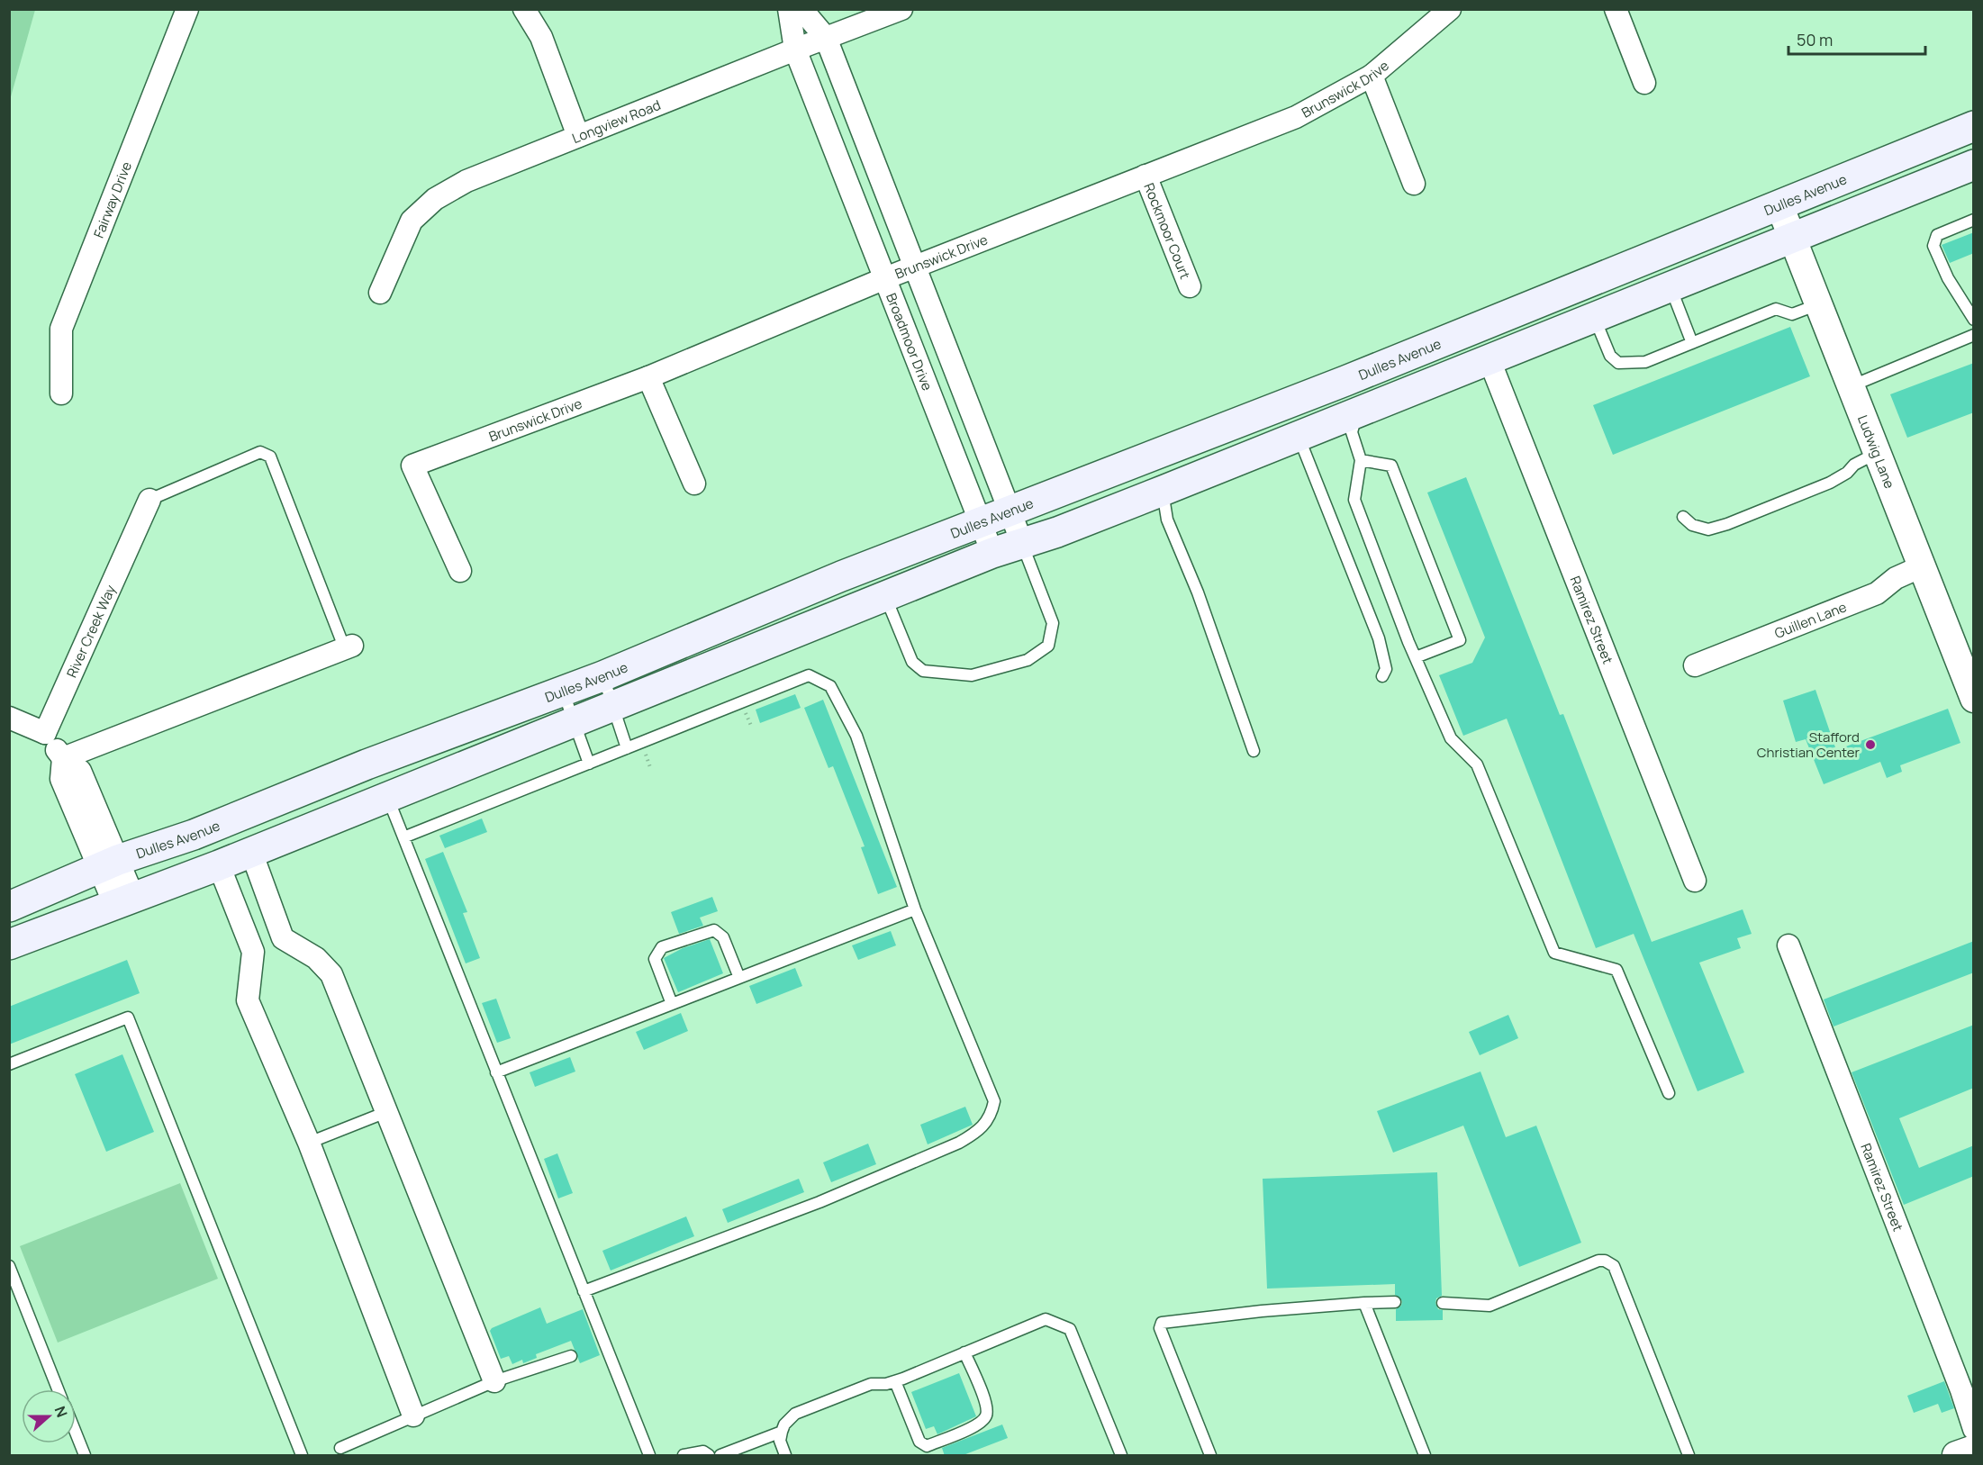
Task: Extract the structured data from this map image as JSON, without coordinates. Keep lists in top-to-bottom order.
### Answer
{
  "streets": {
    "main road": ["Dulles Avenue"],
    "street": [
      "Brunswick Drive",
      "Longview Road",
      "Fairway Drive",
      "Rockmoor Court",
      "Broadmoor Drive",
      "Ludwig Lane",
      "Guillen Lane",
      "Ramirez Street",
      "River Creek Way"
    ]
  },
  "crossings": [
    ["Brunswick Drive", "Rockmoor Court"],
    ["Brunswick Drive", "Broadmoor Drive"],
    ["Longview Road", "Broadmoor Drive"],
    ["Dulles Avenue", "Broadmoor Drive"],
    ["Dulles Avenue", "Ludwig Lane"],
    ["Ludwig Lane", "Guillen Lane"]
  ],
  "places": ["Stafford Christian Center"],
  "scale_bar": "50 m",
  "north": "right"
}
